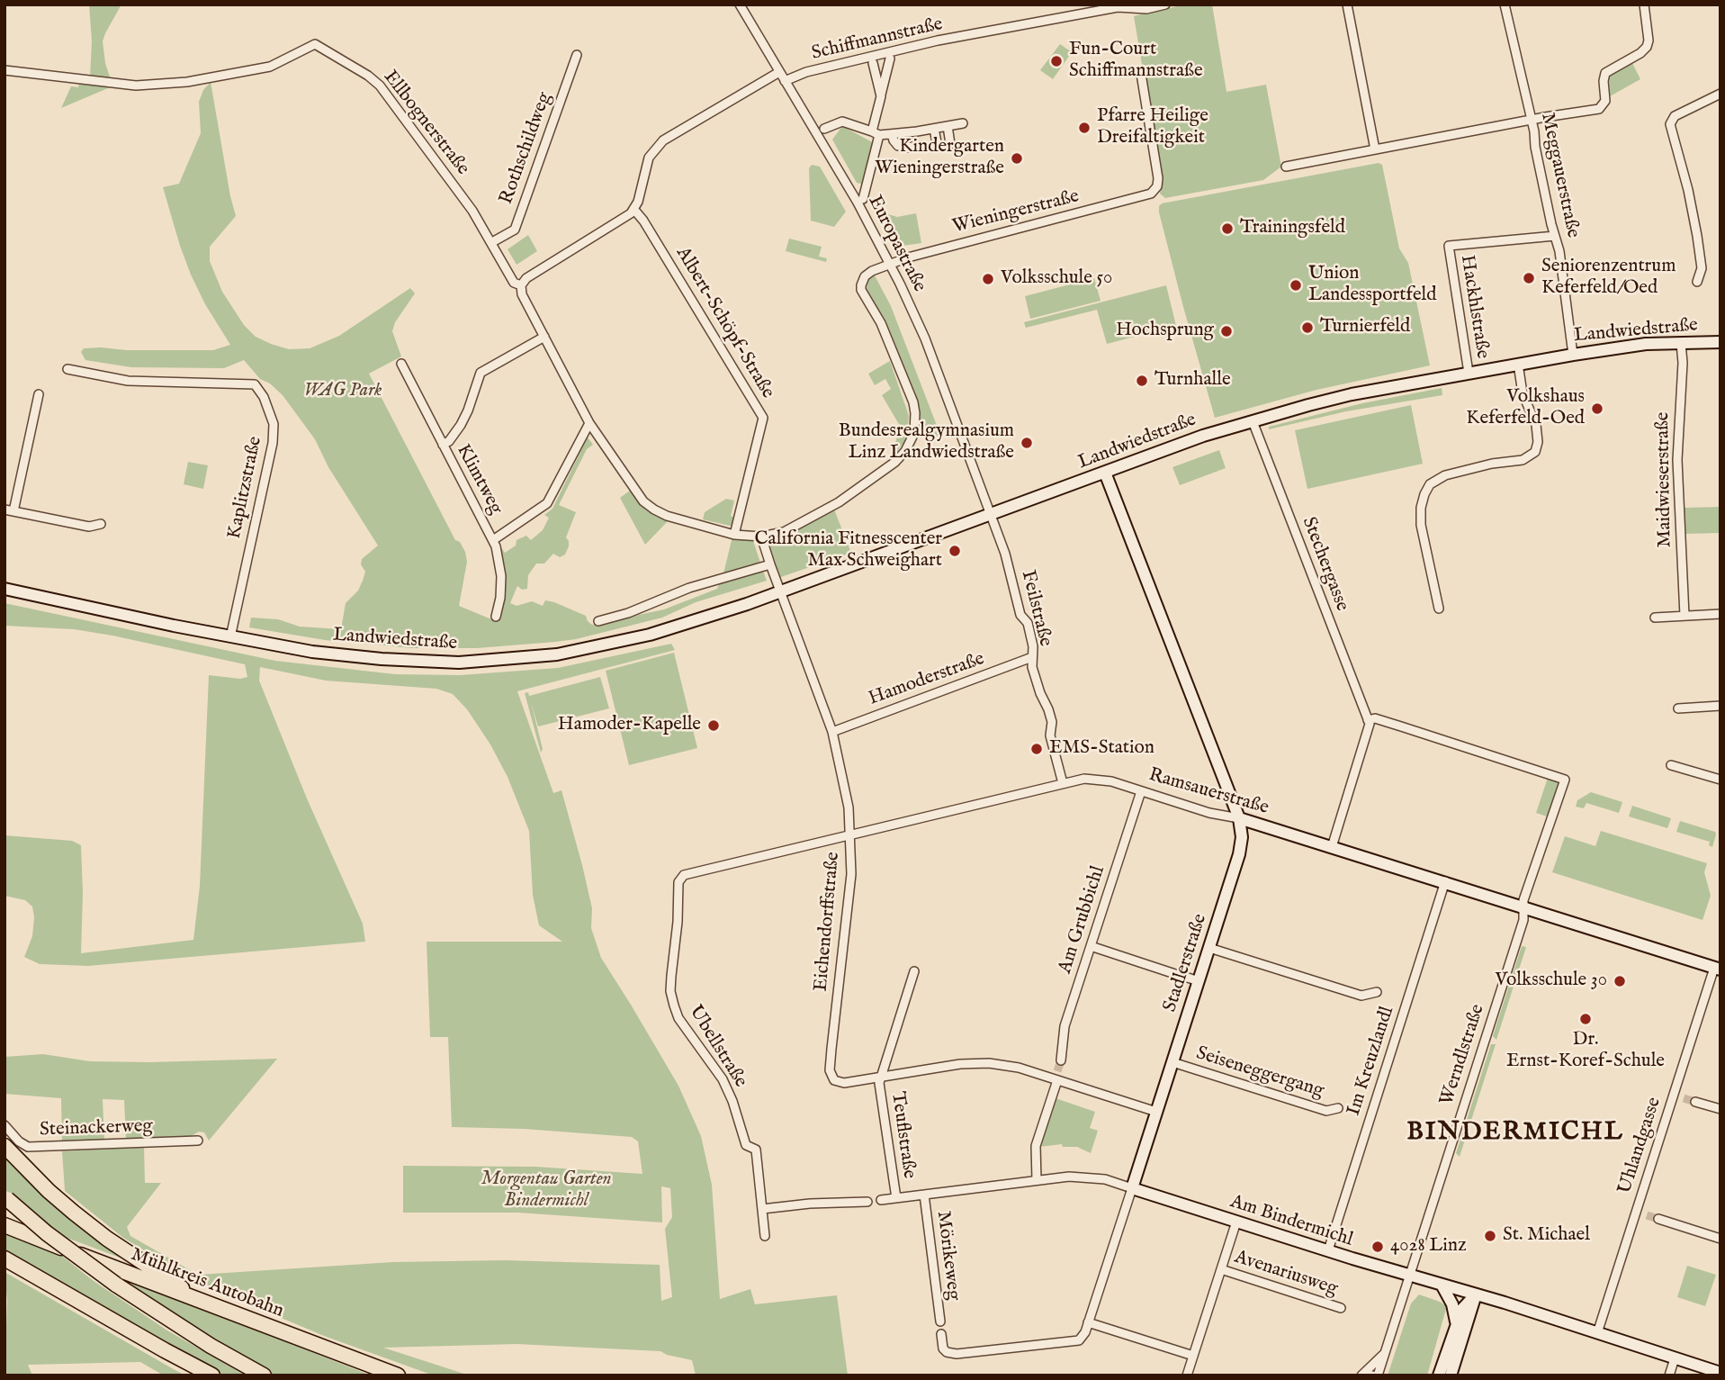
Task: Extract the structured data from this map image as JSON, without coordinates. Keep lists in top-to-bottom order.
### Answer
{
  "streets": {
    "highway": ["Mühlkreis Autobahn"],
    "main road": [
      "Landwiedstraße",
      "Ramsauerstraße",
      "Stadlerstraße",
      "Am Bindermichl"
    ],
    "street": [
      "Schiffmannstraße",
      "Ellbognerstraße",
      "Rothschildweg",
      "Meggauerstraße",
      "Wieningerstraße",
      "Europastraße",
      "Hackhlstraße",
      "Albert-Schöpf-Straße",
      "Klimtweg",
      "Maidwieserstraße",
      "Kaplitzstraße",
      "Stechergasse",
      "Feilstraße",
      "Hamoderstraße",
      "Am Grubbichl",
      "Eichendorffstraße",
      "Ubellstraße",
      "Werndlstraße",
      "Im Kreuzlandl",
      "Seiseneggergang",
      "Steinackerweg",
      "Teuflstraße",
      "Uhlandgasse",
      "Mörikeweg",
      "Avenariusweg"
    ]
  },
  "crossings": [
    ["Schiffmannstraße", "Europastraße"],
    ["Ellbognerstraße", "Rothschildweg"],
    ["Meggauerstraße", "Hackhlstraße"],
    ["Meggauerstraße", "Landwiedstraße"],
    ["Wieningerstraße", "Europastraße"],
    ["Europastraße", "Landwiedstraße"],
    ["Europastraße", "Feilstraße"],
    ["Hackhlstraße", "Landwiedstraße"],
    ["Landwiedstraße", "Maidwieserstraße"],
    ["Landwiedstraße", "Kaplitzstraße"],
    ["Landwiedstraße", "Stechergasse"],
    ["Landwiedstraße", "Feilstraße"],
    ["Landwiedstraße", "Eichendorffstraße"],
    ["Landwiedstraße", "Stadlerstraße"],
    ["Stechergasse", "Werndlstraße"],
    ["Feilstraße", "Hamoderstraße"],
    ["Feilstraße", "Ramsauerstraße"],
    ["Hamoderstraße", "Eichendorffstraße"],
    ["Ramsauerstraße", "Am Grubbichl"],
    ["Ramsauerstraße", "Eichendorffstraße"],
    ["Ramsauerstraße", "Stadlerstraße"],
    ["Ramsauerstraße", "Ubellstraße"],
    ["Ramsauerstraße", "Werndlstraße"],
    ["Ramsauerstraße", "Im Kreuzlandl"],
    ["Ramsauerstraße", "Uhlandgasse"],
    ["Eichendorffstraße", "Teuflstraße"],
    ["Stadlerstraße", "Seiseneggergang"],
    ["Stadlerstraße", "Teuflstraße"],
    ["Stadlerstraße", "Am Bindermichl"],
    ["Werndlstraße", "Am Bindermichl"],
    ["Im Kreuzlandl", "Am Bindermichl"],
    ["Teuflstraße", "Am Bindermichl"],
    ["Uhlandgasse", "Am Bindermichl"],
    ["Am Bindermichl", "Mörikeweg"],
    ["Am Bindermichl", "Avenariusweg"]
  ],
  "districts": ["BINDERMICHL"],
  "parks": ["WAG Park", "Morgentau Garten Bindermichl"],
  "places": [
    "Fun-Court Schiffmannstraße",
    "Pfarre Heilige Dreifaltigkeit",
    "Kindergarten Wieningerstraße",
    "Trainingsfeld",
    "Seniorenzentrum Keferfeld/Oed",
    "Volksschule 50",
    "Union Landessportfeld",
    "Turnierfeld",
    "Hochsprung",
    "Turnhalle",
    "Volkshaus Keferfeld-Oed",
    "Bundesrealgymnasium Linz Landwiedstraße",
    "California Fitnesscenter Max Schweighart",
    "Hamoder-Kapelle",
    "EMS-Station",
    "Volksschule 30",
    "Dr. Ernst-Koref-Schule",
    "St. Michael",
    "4028 Linz"
  ]
}
